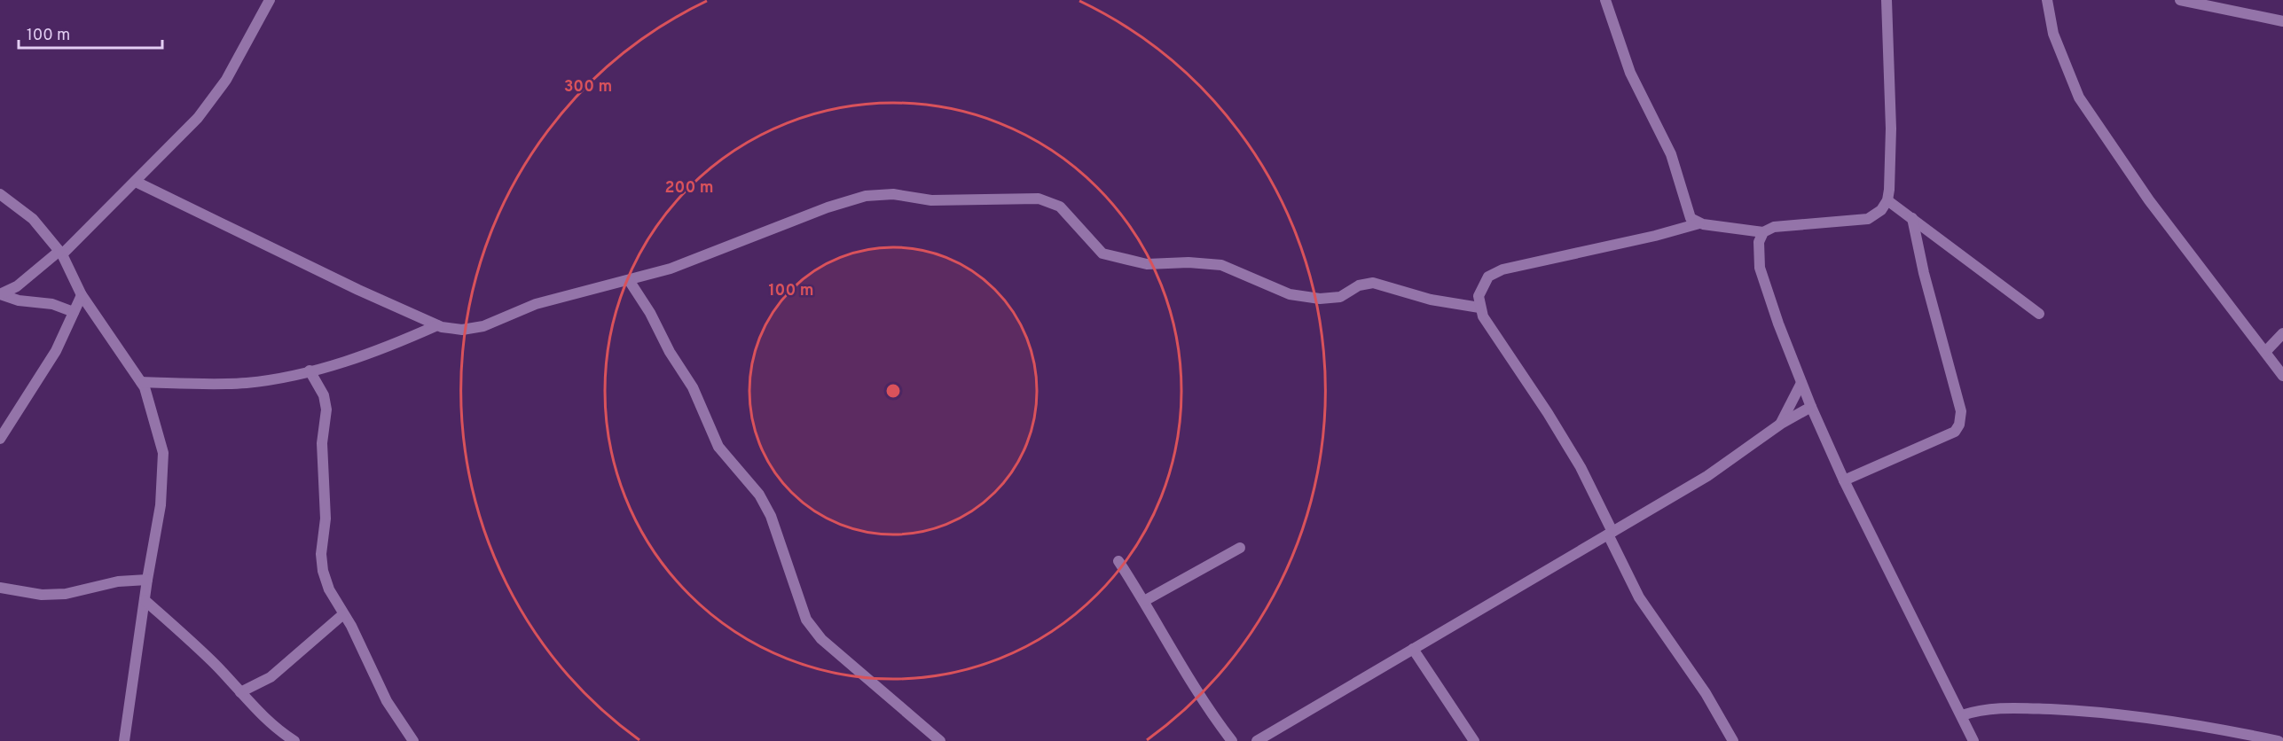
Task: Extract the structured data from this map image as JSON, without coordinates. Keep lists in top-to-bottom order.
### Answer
{
  "scale_bar": "100 m",
  "rings": ["300 m", "200 m", "100 m"]
}
